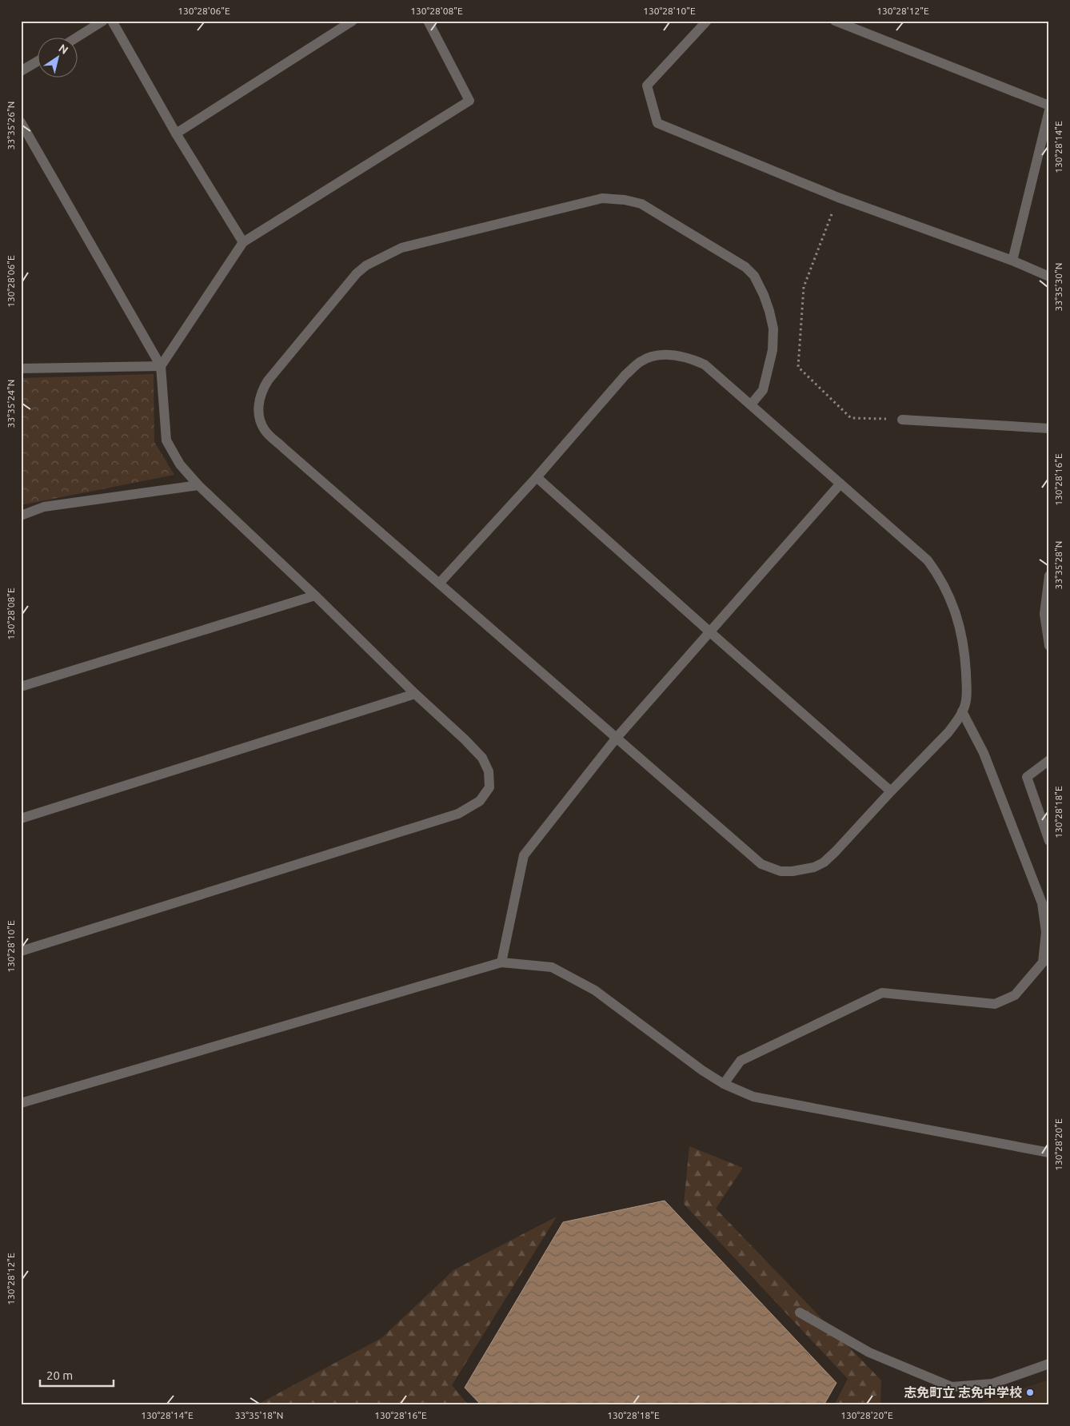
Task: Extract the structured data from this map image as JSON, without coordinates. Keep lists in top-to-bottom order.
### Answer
{
  "places": ["志免町立 志免中学校"],
  "scale_bar": "20 m",
  "north": "top right",
  "coordinates": [
    "130°28'06\"E",
    "130°28'08\"E",
    "130°28'10\"E",
    "130°28'12\"E",
    "33°35'26\"N",
    "130°28'14\"E",
    "33°35'30\"N",
    "33°35'24\"N",
    "130°28'16\"E",
    "33°35'28\"N",
    "130°28'18\"E",
    "130°28'20\"E",
    "33°35'18\"N"
  ]
}
